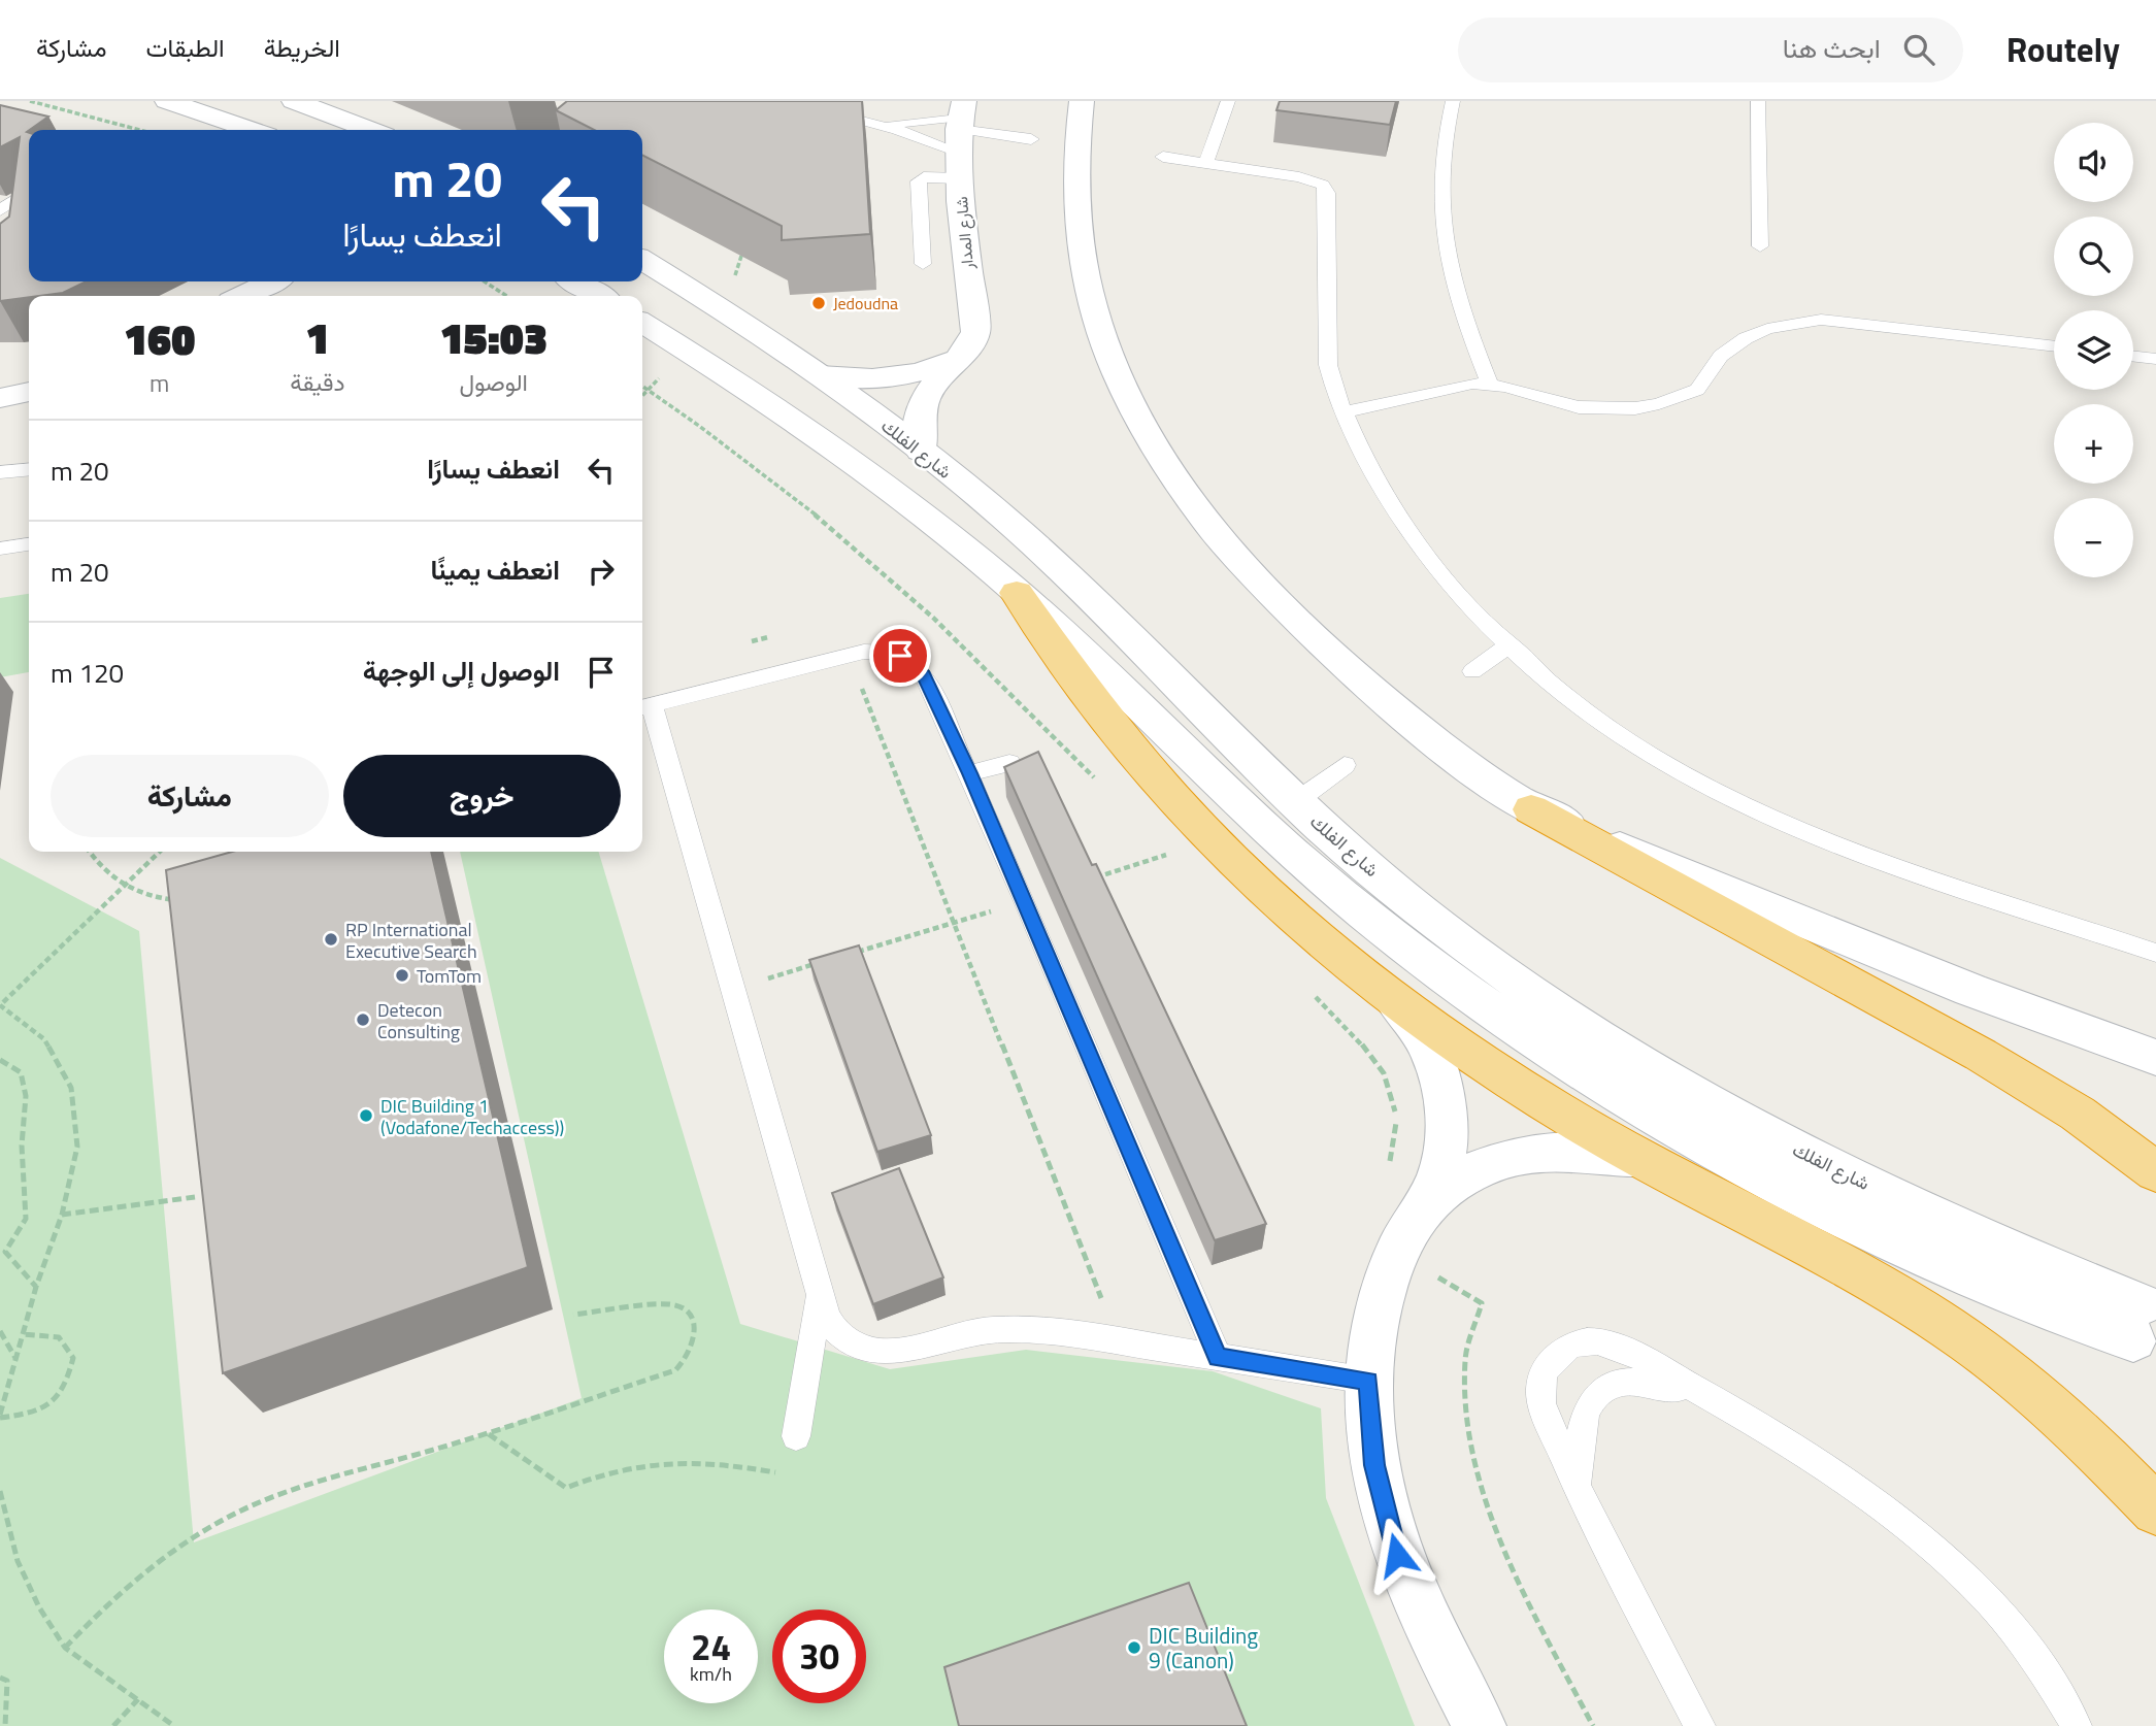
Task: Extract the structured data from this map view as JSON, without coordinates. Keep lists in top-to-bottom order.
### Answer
{
  "streets": {
    "street": ["شارع المدار", "شارع الفلك"]
  },
  "crossings": [
    ["شارع المدار", "شارع الفلك"]
  ],
  "places": [
    "Jedoudna",
    "RP International Executive Search",
    "TomTom",
    "Detecon Consulting",
    "DIC Building 1 (Vodafone/Techaccess))",
    "DIC Building 9 (Canon)"
  ],
  "page": {
    "header": "Routely",
    "search": "ابحث هنا",
    "nav": ["الخريطة", "الطبقات", "مشاركة"],
    "map_buttons": ["+", "−"],
    "turn": ["20 m", "انعطف يسارًا"],
    "eta": [
      "15:03",
      "الوصول",
      "1",
      "دقيقة",
      "160",
      "m"
    ],
    "list": [
      {
        "name": "انعطف يسارًا",
        "value": "20 m"
      },
      {
        "name": "انعطف يمينًا",
        "value": "20 m"
      },
      {
        "name": "الوصول إلى الوجهة",
        "value": "120 m"
      }
    ],
    "buttons": ["خروج", "مشاركة"],
    "speed": "24 km/h",
    "limit": "30"
  }
}
